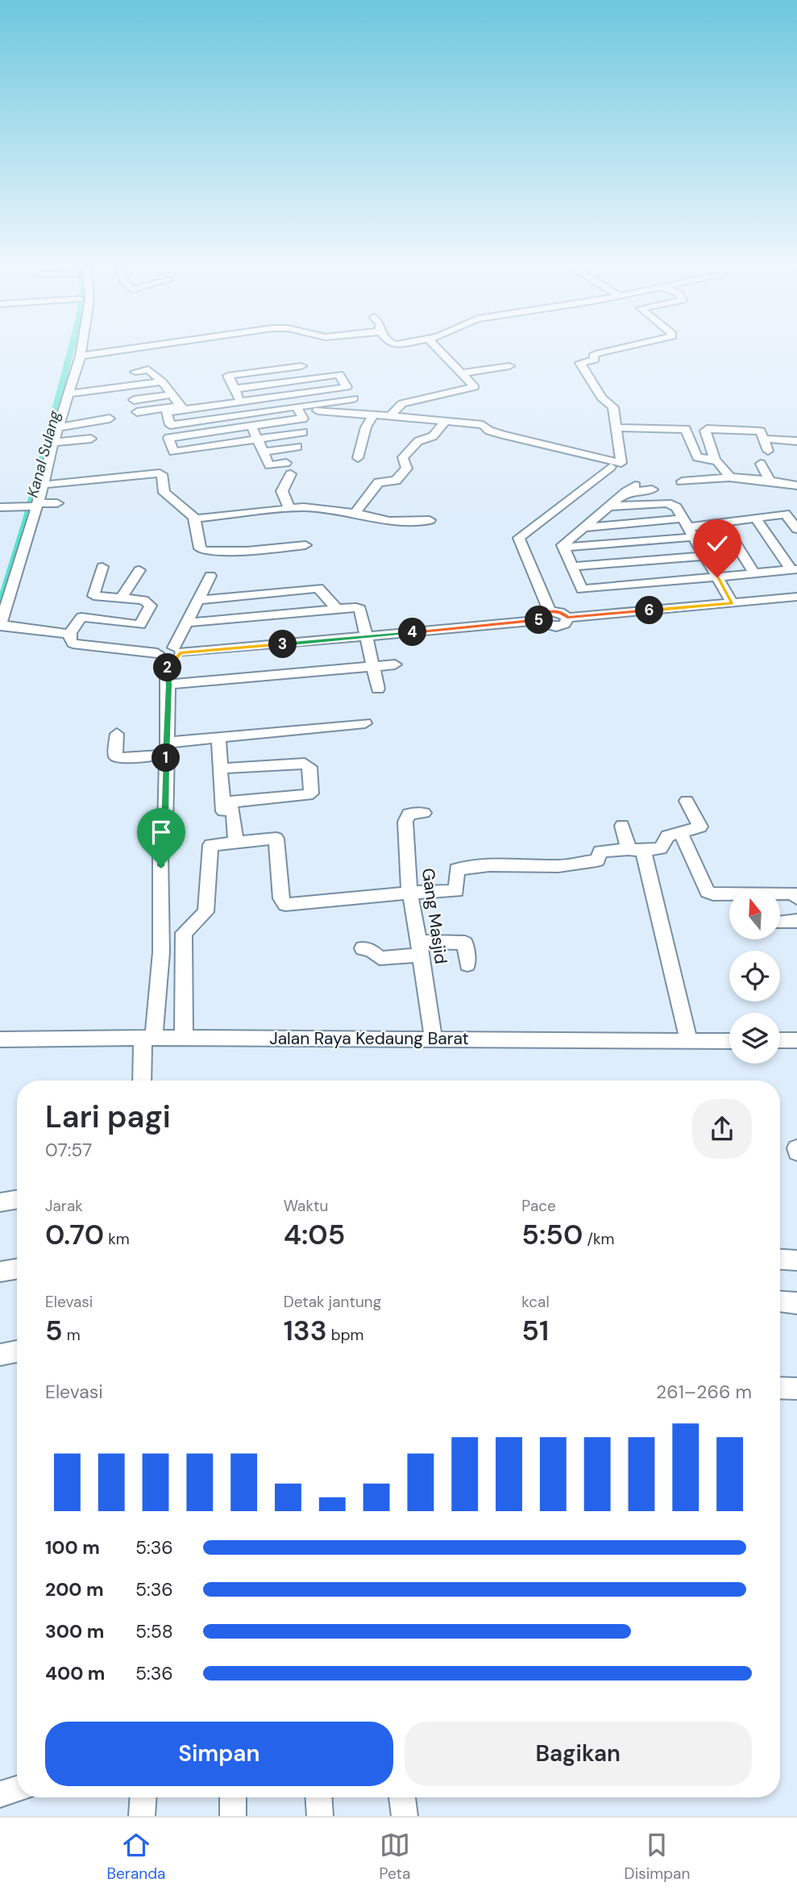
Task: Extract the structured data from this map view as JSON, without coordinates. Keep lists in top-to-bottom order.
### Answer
{
  "streets": {
    "street": ["Gang Masjid", "Jalan Raya Kedaung Barat"]
  },
  "crossings": [
    ["Gang Masjid", "Jalan Raya Kedaung Barat"]
  ],
  "water": ["Kanal Sulang"],
  "north": "top",
  "page": {
    "pins": [
      "6",
      "5",
      "4",
      "3",
      "2",
      "1"
    ],
    "heading": ["Lari pagi", "07:57"],
    "stats": [
      ["Jarak", "0.70 km"],
      ["Waktu", "4:05"],
      ["Pace", "5:50 /km"],
      ["Elevasi", "5 m"],
      ["Detak jantung", "133 bpm"],
      ["kcal", "51"]
    ],
    "chart": ["Elevasi", "261–266 m"],
    "list": [
      {
        "name": "100 m",
        "note": "5:36"
      },
      {
        "name": "200 m",
        "note": "5:36"
      },
      {
        "name": "300 m",
        "note": "5:58"
      },
      {
        "name": "400 m",
        "note": "5:36"
      }
    ],
    "buttons": ["Simpan", "Bagikan"],
    "tabs": ["Beranda", "Peta", "Disimpan"]
  }
}
